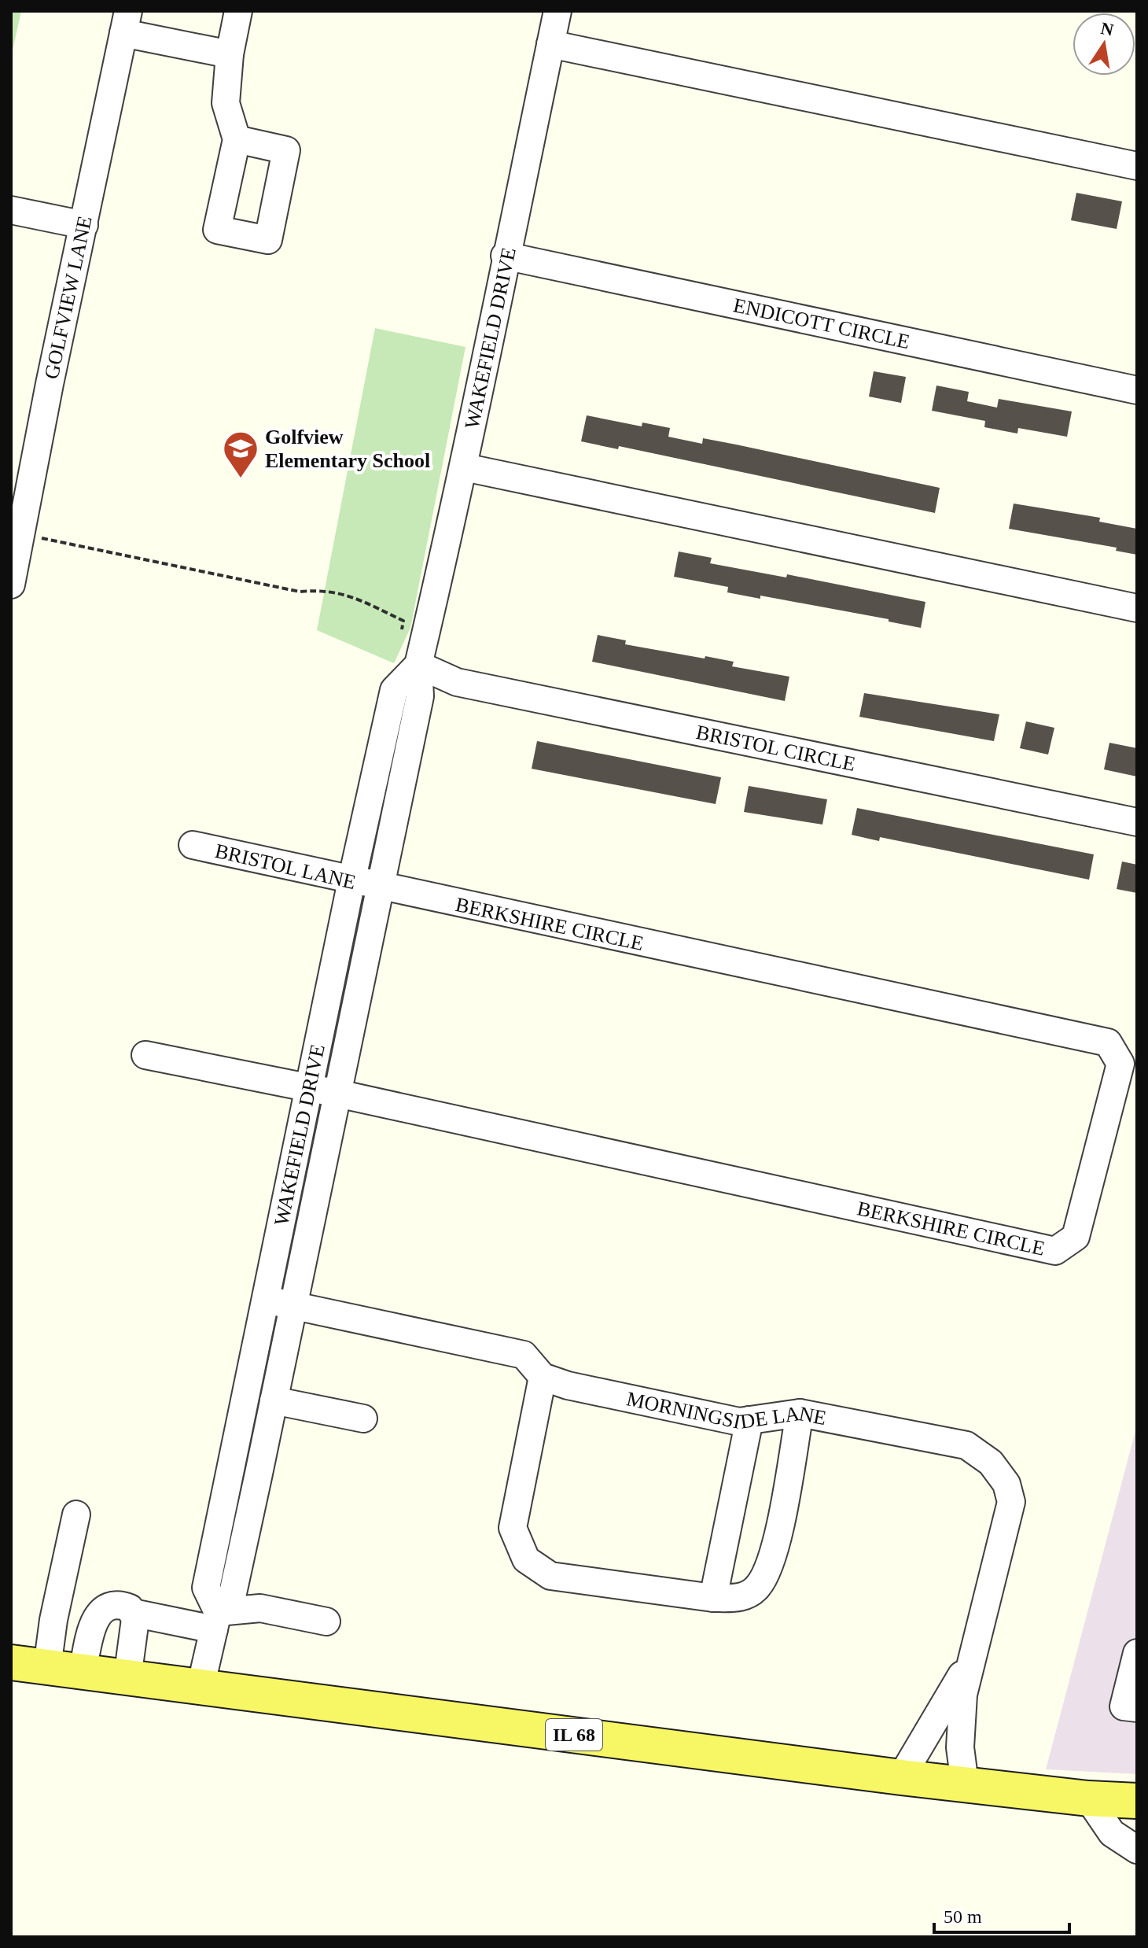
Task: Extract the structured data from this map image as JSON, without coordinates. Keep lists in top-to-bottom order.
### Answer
{
  "streets": {
    "main road": ["IL 68"],
    "street": [
      "GOLFVIEW LANE",
      "ENDICOTT CIRCLE",
      "WAKEFIELD DRIVE",
      "BRISTOL CIRCLE",
      "BRISTOL LANE",
      "BERKSHIRE CIRCLE",
      "MORNINGSIDE LANE"
    ]
  },
  "crossings": [
    ["ENDICOTT CIRCLE", "WAKEFIELD DRIVE"],
    ["WAKEFIELD DRIVE", "BRISTOL CIRCLE"],
    ["WAKEFIELD DRIVE", "BRISTOL LANE"],
    ["WAKEFIELD DRIVE", "BERKSHIRE CIRCLE"],
    ["WAKEFIELD DRIVE", "MORNINGSIDE LANE"],
    ["WAKEFIELD DRIVE", "IL 68"],
    ["BRISTOL LANE", "BERKSHIRE CIRCLE"],
    ["MORNINGSIDE LANE", "IL 68"]
  ],
  "places": {
    "school or university": ["Golfview Elementary School"]
  },
  "scale_bar": "50 m",
  "north": "top"
}
